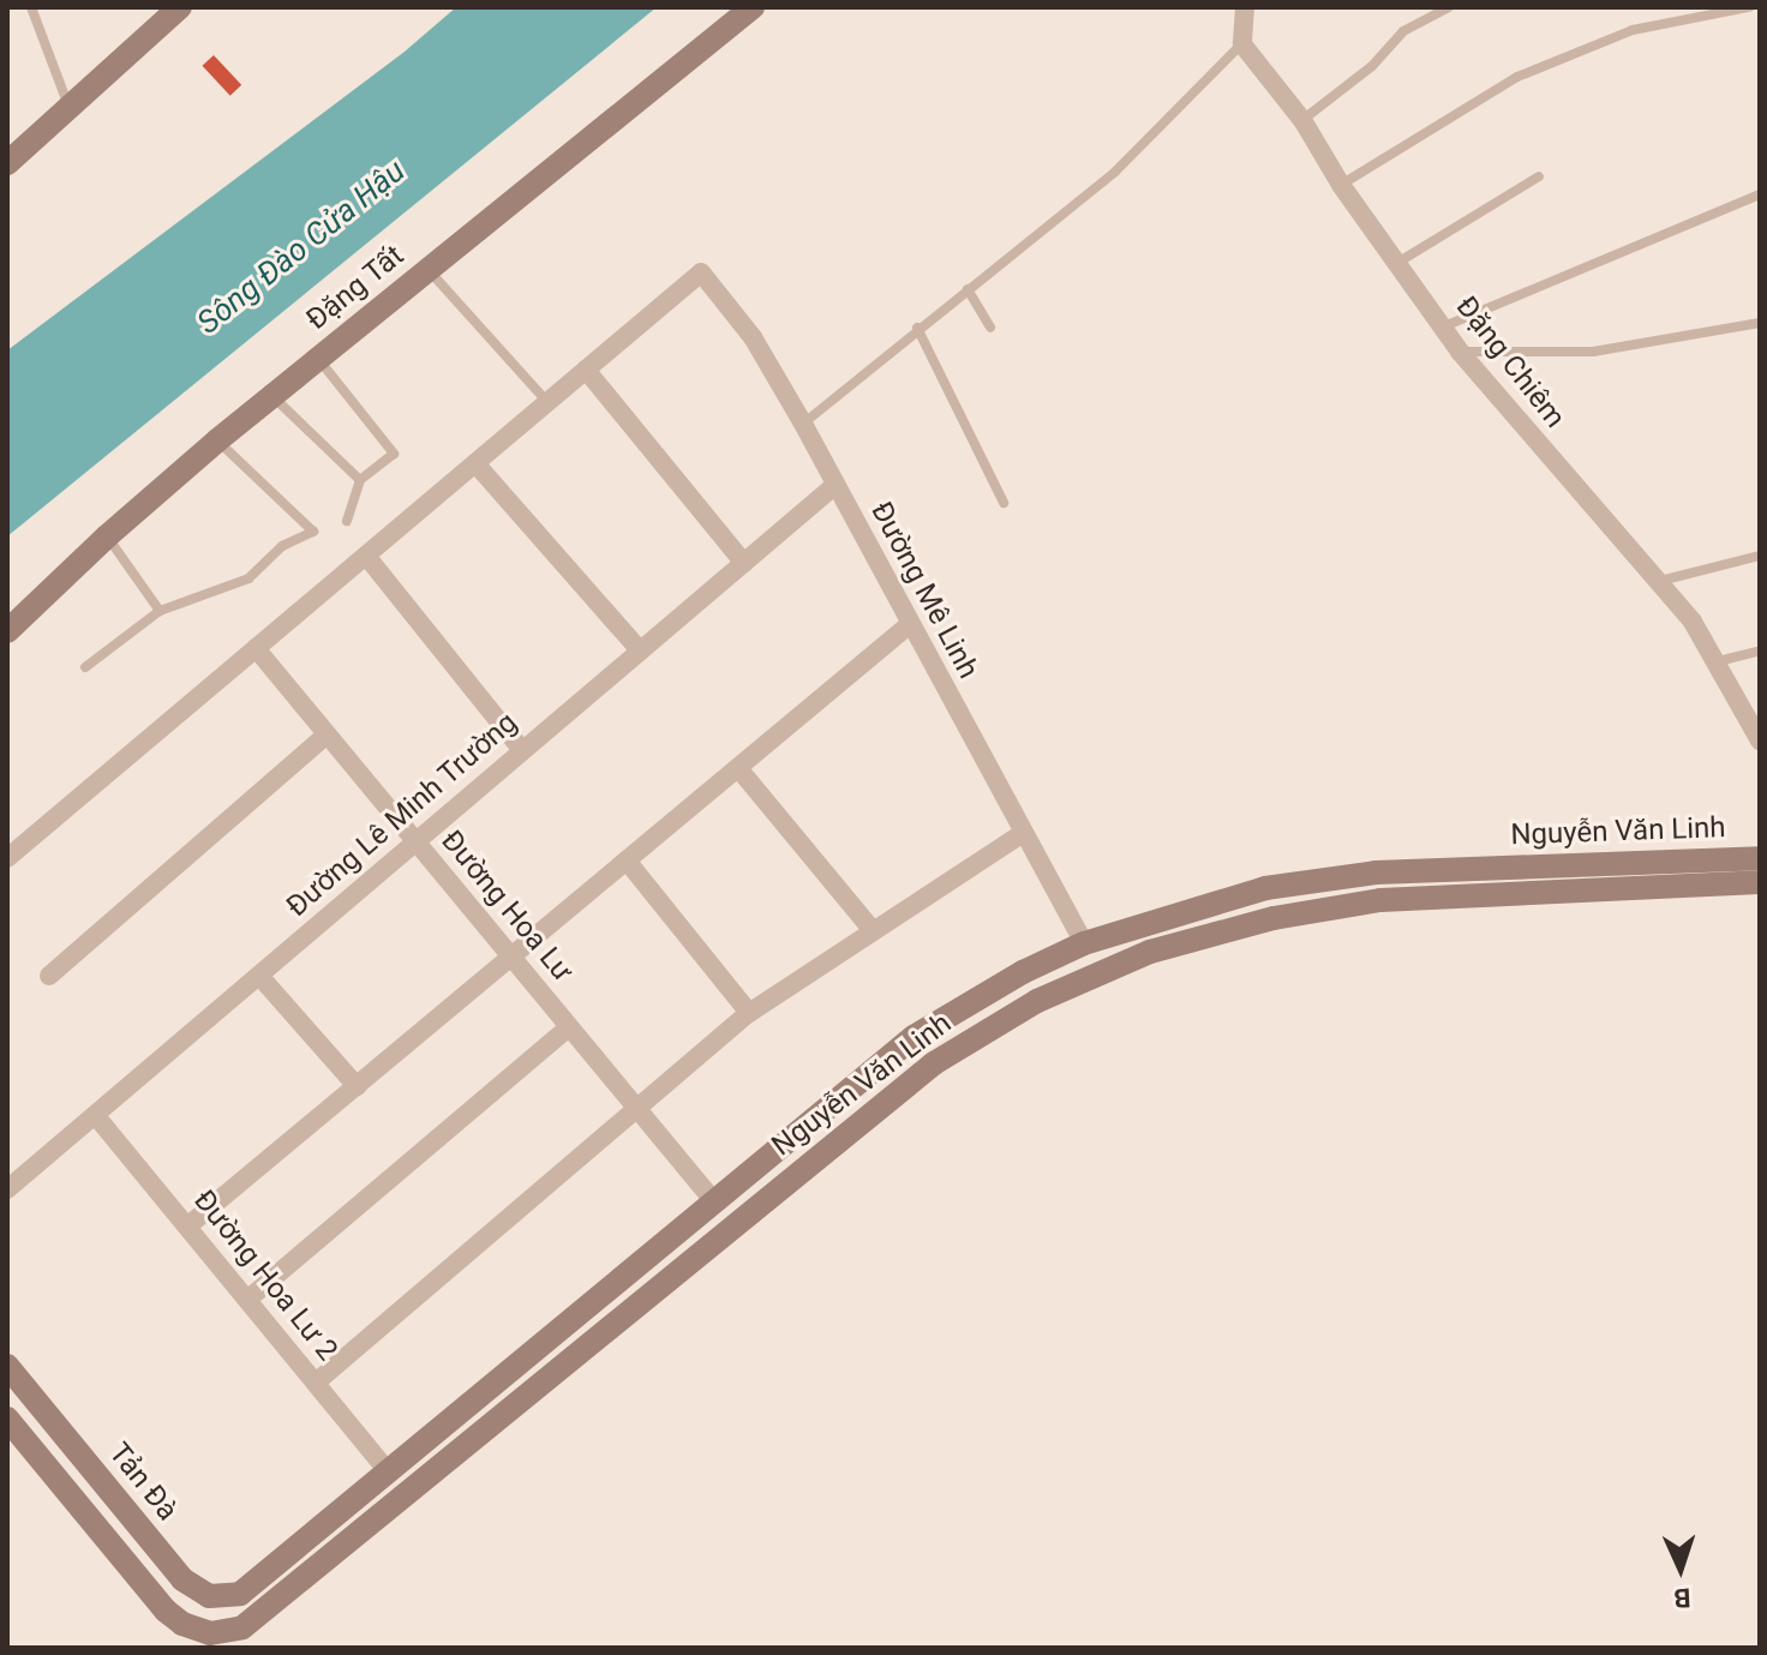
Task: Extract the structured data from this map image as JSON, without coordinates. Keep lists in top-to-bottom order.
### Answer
{
  "streets": {
    "main road": ["Đặng Tất", "Nguyễn Văn Linh", "Tản Đà"],
    "street": [
      "Đặng Chiêm",
      "Đường Mê Linh",
      "Đường Lê Minh Trường",
      "Đường Hoa Lư",
      "Đường Hoa Lư 2"
    ]
  },
  "crossings": [
    ["Đường Mê Linh", "Đường Lê Minh Trường"],
    ["Đường Mê Linh", "Nguyễn Văn Linh"],
    ["Đường Lê Minh Trường", "Đường Hoa Lư"],
    ["Đường Lê Minh Trường", "Đường Hoa Lư 2"],
    ["Nguyễn Văn Linh", "Đường Hoa Lư"],
    ["Nguyễn Văn Linh", "Đường Hoa Lư 2"],
    ["Nguyễn Văn Linh", "Tản Đà"]
  ],
  "water": ["Sông Đào Cửa Hậu"],
  "north": "bottom"
}
